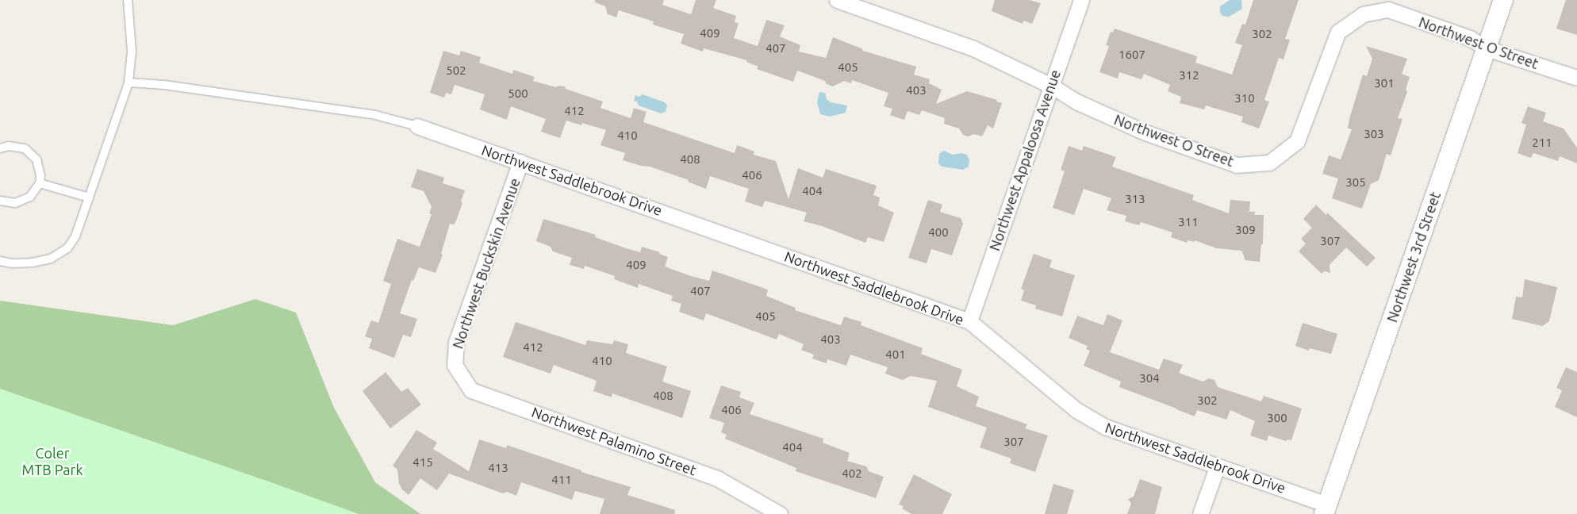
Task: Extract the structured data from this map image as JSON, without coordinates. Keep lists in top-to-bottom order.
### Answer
{
  "streets": {
    "street": [
      "Northwest O Street",
      "Northwest Appaloosa Avenue",
      "Northwest Saddlebrook Drive",
      "Northwest 3rd Street",
      "Northwest Buckskin Avenue",
      "Northwest Palamino Street"
    ]
  },
  "crossings": [
    ["Northwest O Street", "Northwest Appaloosa Avenue"],
    ["Northwest O Street", "Northwest 3rd Street"],
    ["Northwest Appaloosa Avenue", "Northwest Saddlebrook Drive"],
    ["Northwest Saddlebrook Drive", "Northwest 3rd Street"],
    ["Northwest Saddlebrook Drive", "Northwest Buckskin Avenue"],
    ["Northwest Buckskin Avenue", "Northwest Palamino Street"]
  ],
  "parks": ["Coler MTB Park"],
  "house_numbers": [
    "409",
    "302",
    "407",
    "1607",
    "405",
    "502",
    "312",
    "301",
    "403",
    "500",
    "310",
    "412",
    "303",
    "410",
    "211",
    "408",
    "406",
    "305",
    "404",
    "313",
    "311",
    "309",
    "400",
    "307",
    "409",
    "407",
    "405",
    "403",
    "412",
    "401",
    "410",
    "304",
    "408",
    "302",
    "406",
    "300",
    "307",
    "404",
    "415",
    "413",
    "402",
    "411"
  ]
}
